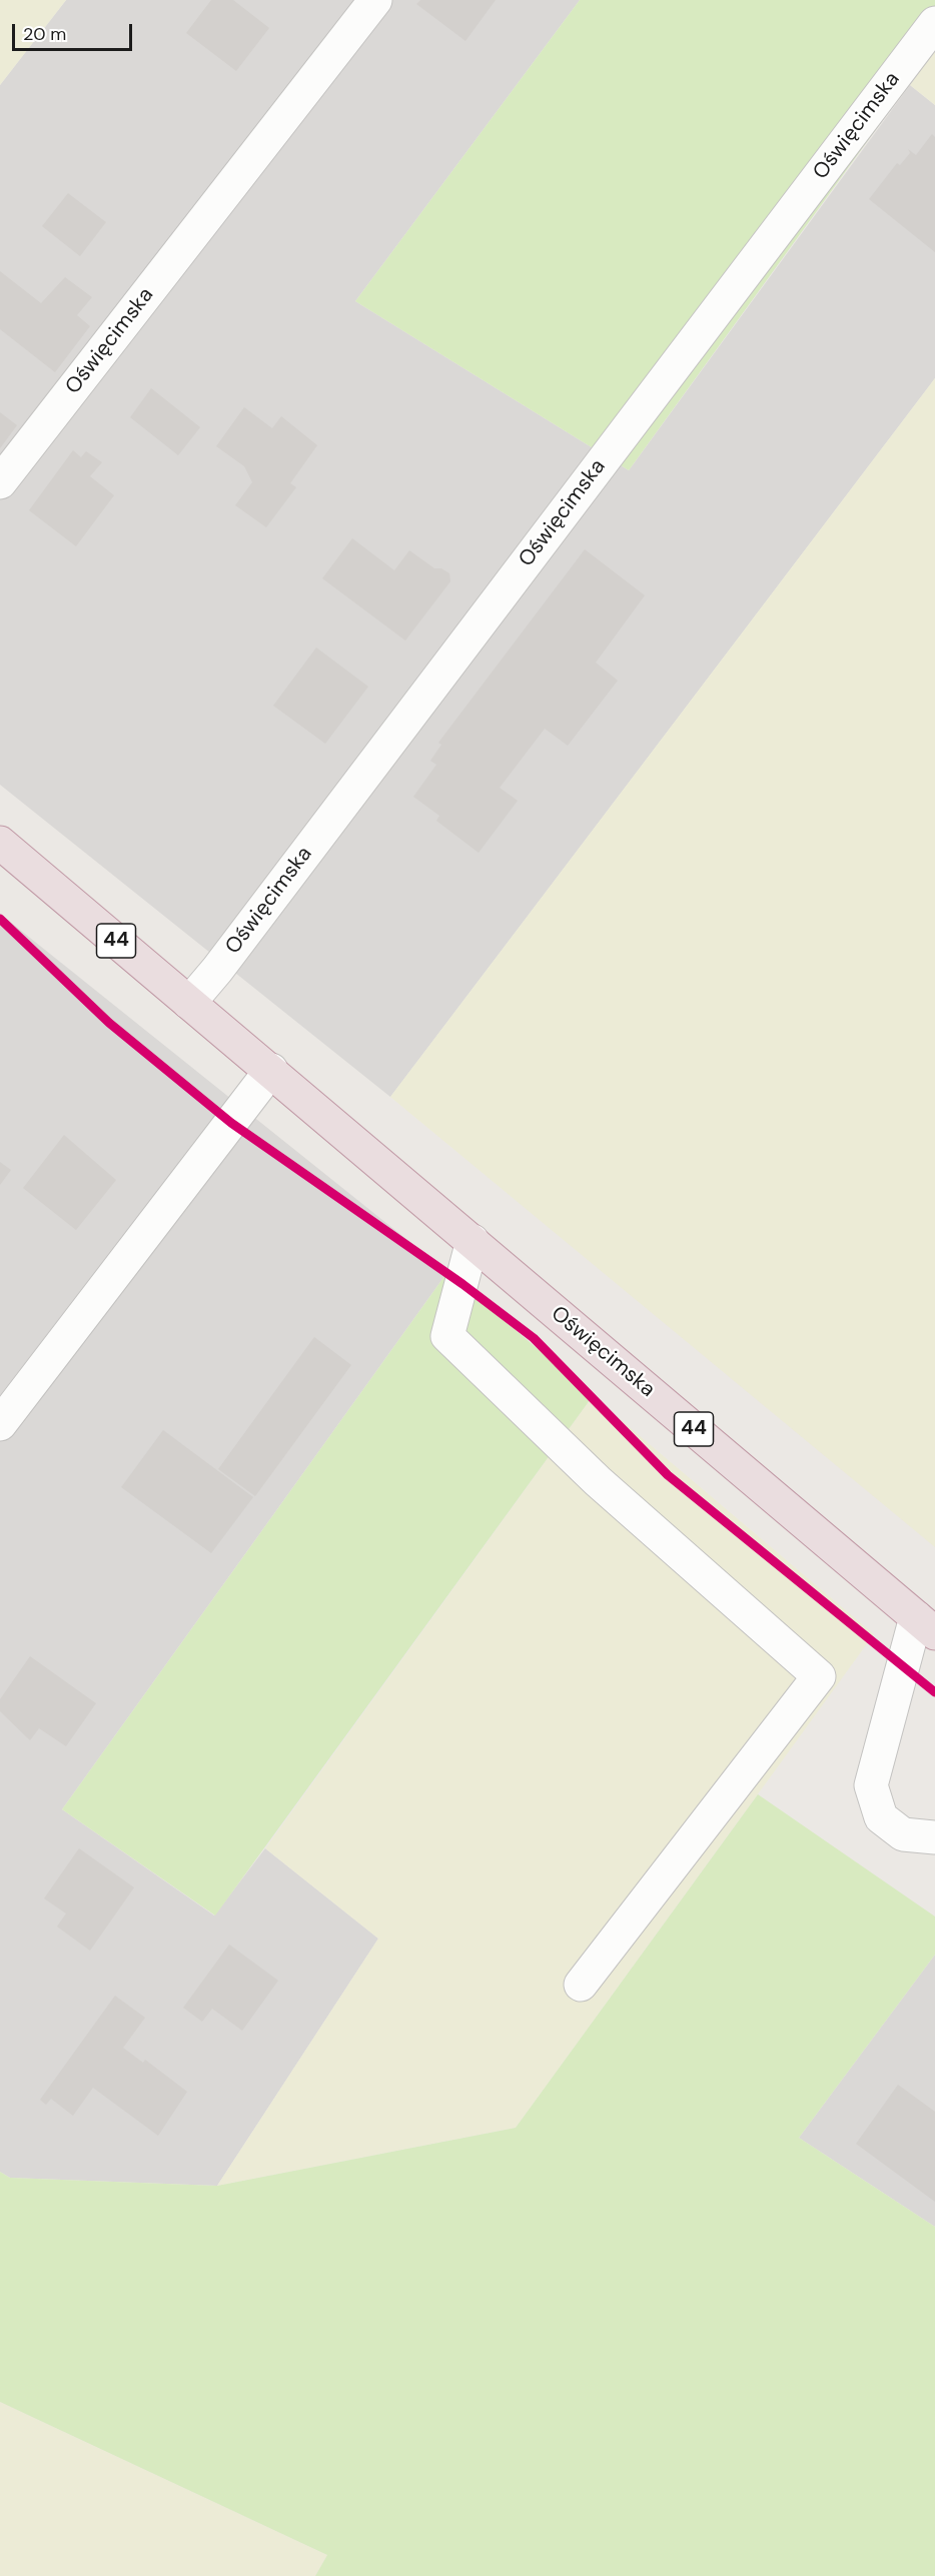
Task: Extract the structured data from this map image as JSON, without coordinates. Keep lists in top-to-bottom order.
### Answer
{
  "streets": {
    "highway": ["Oświęcimska", "44"]
  },
  "scale_bar": "20 m"
}
